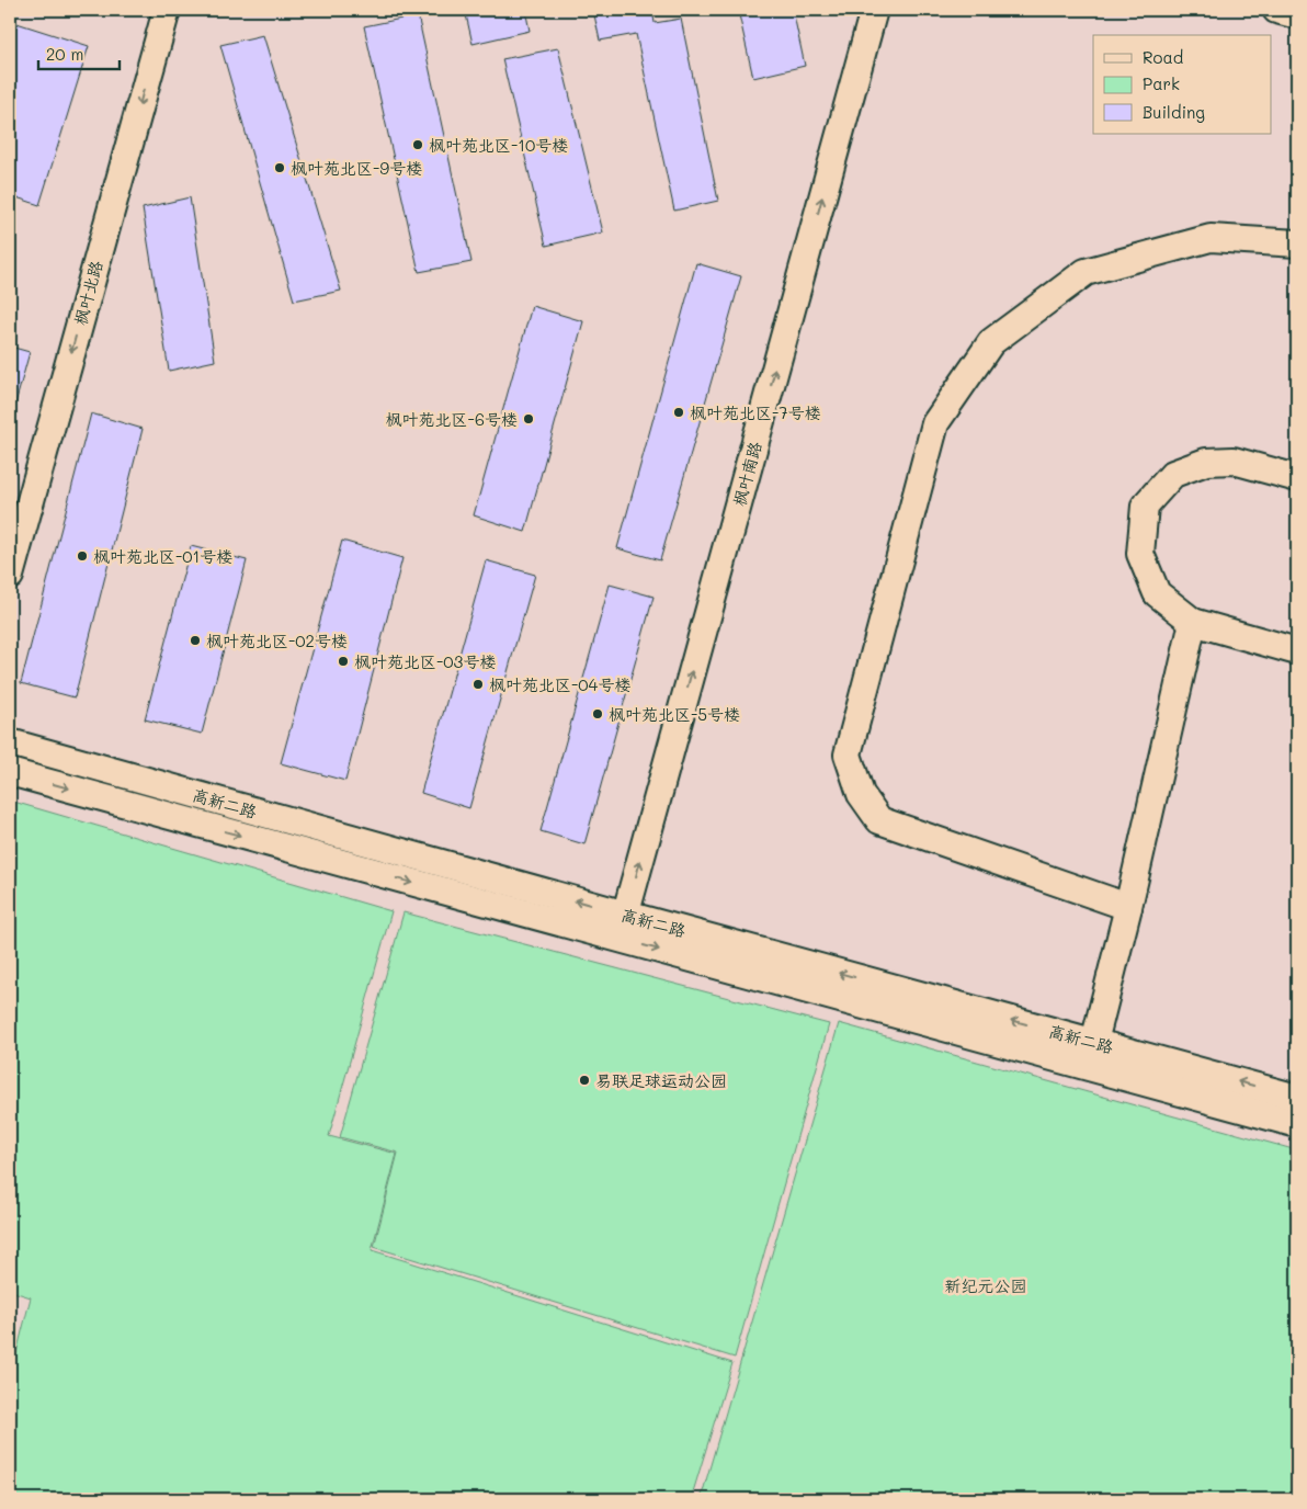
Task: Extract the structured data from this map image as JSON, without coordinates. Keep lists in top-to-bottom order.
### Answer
{
  "streets": {
    "street": ["枫叶北路", "枫叶南路", "高新二路"]
  },
  "crossings": [
    ["枫叶南路", "高新二路"]
  ],
  "one_way": ["枫叶北路", "枫叶南路"],
  "parks": ["新纪元公园"],
  "places": [
    "枫叶苑北区-10号楼",
    "枫叶苑北区-9号楼",
    "枫叶苑北区-7号楼",
    "枫叶苑北区-6号楼",
    "枫叶苑北区-01号楼",
    "枫叶苑北区-02号楼",
    "枫叶苑北区-03号楼",
    "枫叶苑北区-04号楼",
    "枫叶苑北区-5号楼",
    "易联足球运动公园"
  ],
  "legend": ["Road", "Park", "Building"],
  "scale_bar": "20 m"
}
